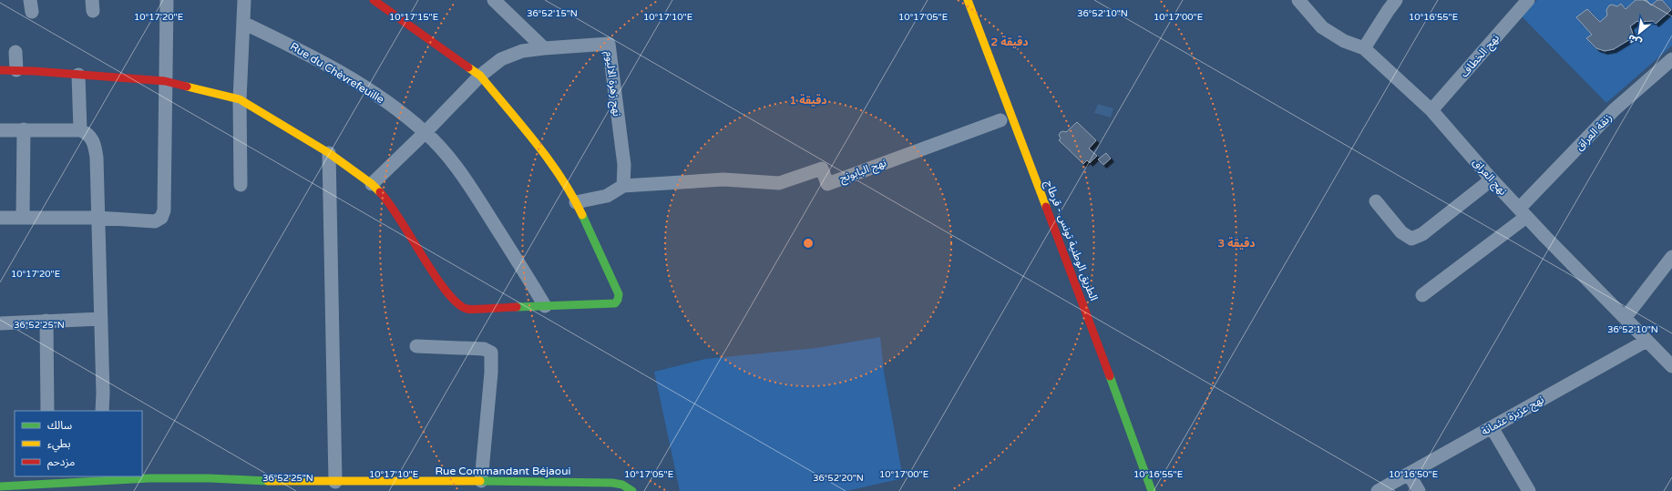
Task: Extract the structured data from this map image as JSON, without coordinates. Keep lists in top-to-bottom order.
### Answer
{
  "streets": {
    "street": [
      "نهج الخطاف",
      "Rue du Chèvrefeuille",
      "نهج زهرة الاليوم",
      "زنقة العراق",
      "نهج البابونج",
      "نهج العراق",
      "الطريق الوطنية تونس - قرطاج",
      "نهج عزيزة عثمانة",
      "Rue Commandant Béjaoui"
    ]
  },
  "crossings": [
    ["نهج الخطاف", "نهج العراق"],
    ["نهج زهرة الاليوم", "نهج البابونج"],
    ["زنقة العراق", "نهج العراق"],
    ["نهج العراق", "نهج عزيزة عثمانة"]
  ],
  "legend": ["سالك", "بطيء", "مزدحم"],
  "north": "bottom left",
  "coordinates": [
    "36°52'15\"N",
    "36°52'10\"N",
    "10°17'20\"E",
    "10°17'15\"E",
    "10°17'10\"E",
    "10°17'00\"E",
    "10°16'55\"E",
    "10°17'05\"E",
    "36°52'25\"N",
    "10°16'50\"E",
    "36°52'20\"N"
  ],
  "rings": ["2 دقيقة", "1 دقيقة", "3 دقيقة"]
}
